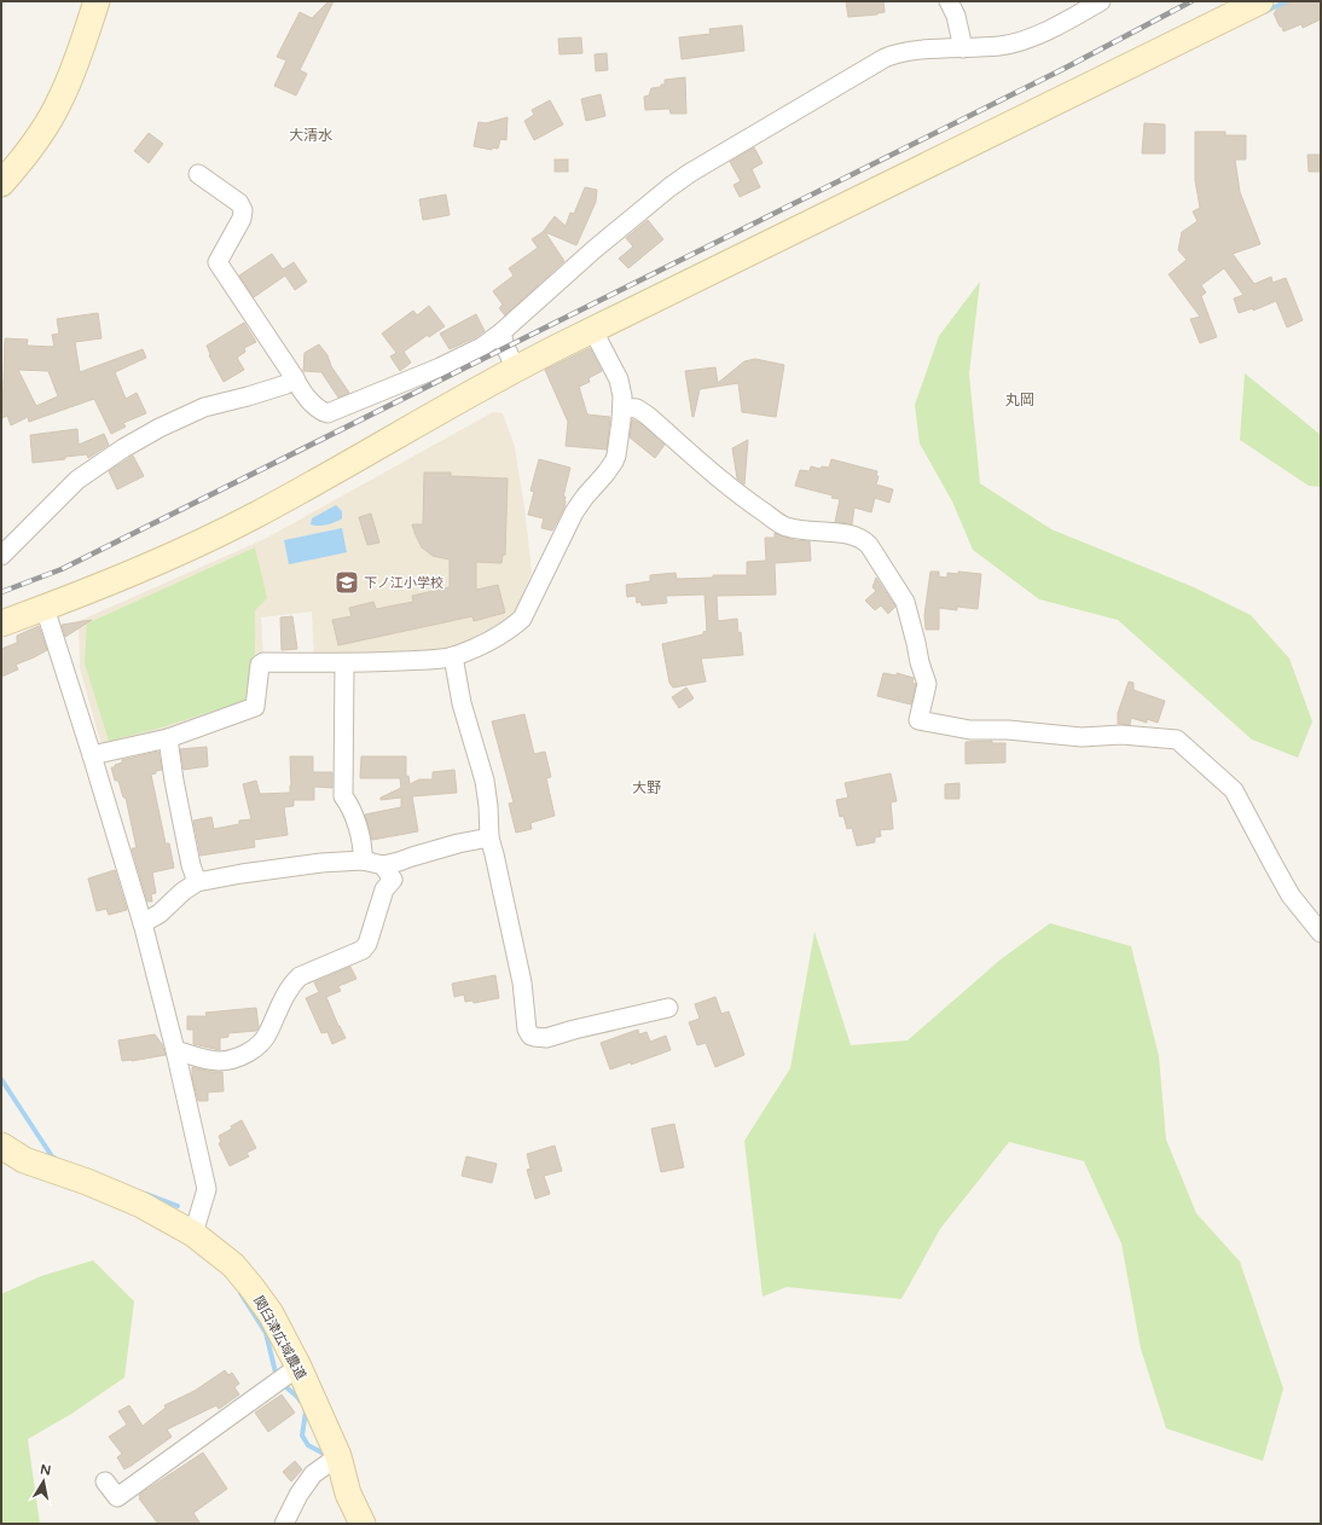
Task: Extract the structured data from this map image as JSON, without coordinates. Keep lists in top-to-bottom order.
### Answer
{
  "streets": {
    "street": ["関臼津広域農道"]
  },
  "districts": ["大清水", "丸岡", "大野"],
  "places": {
    "school or university": ["下ノ江小学校"]
  },
  "north": "top"
}
